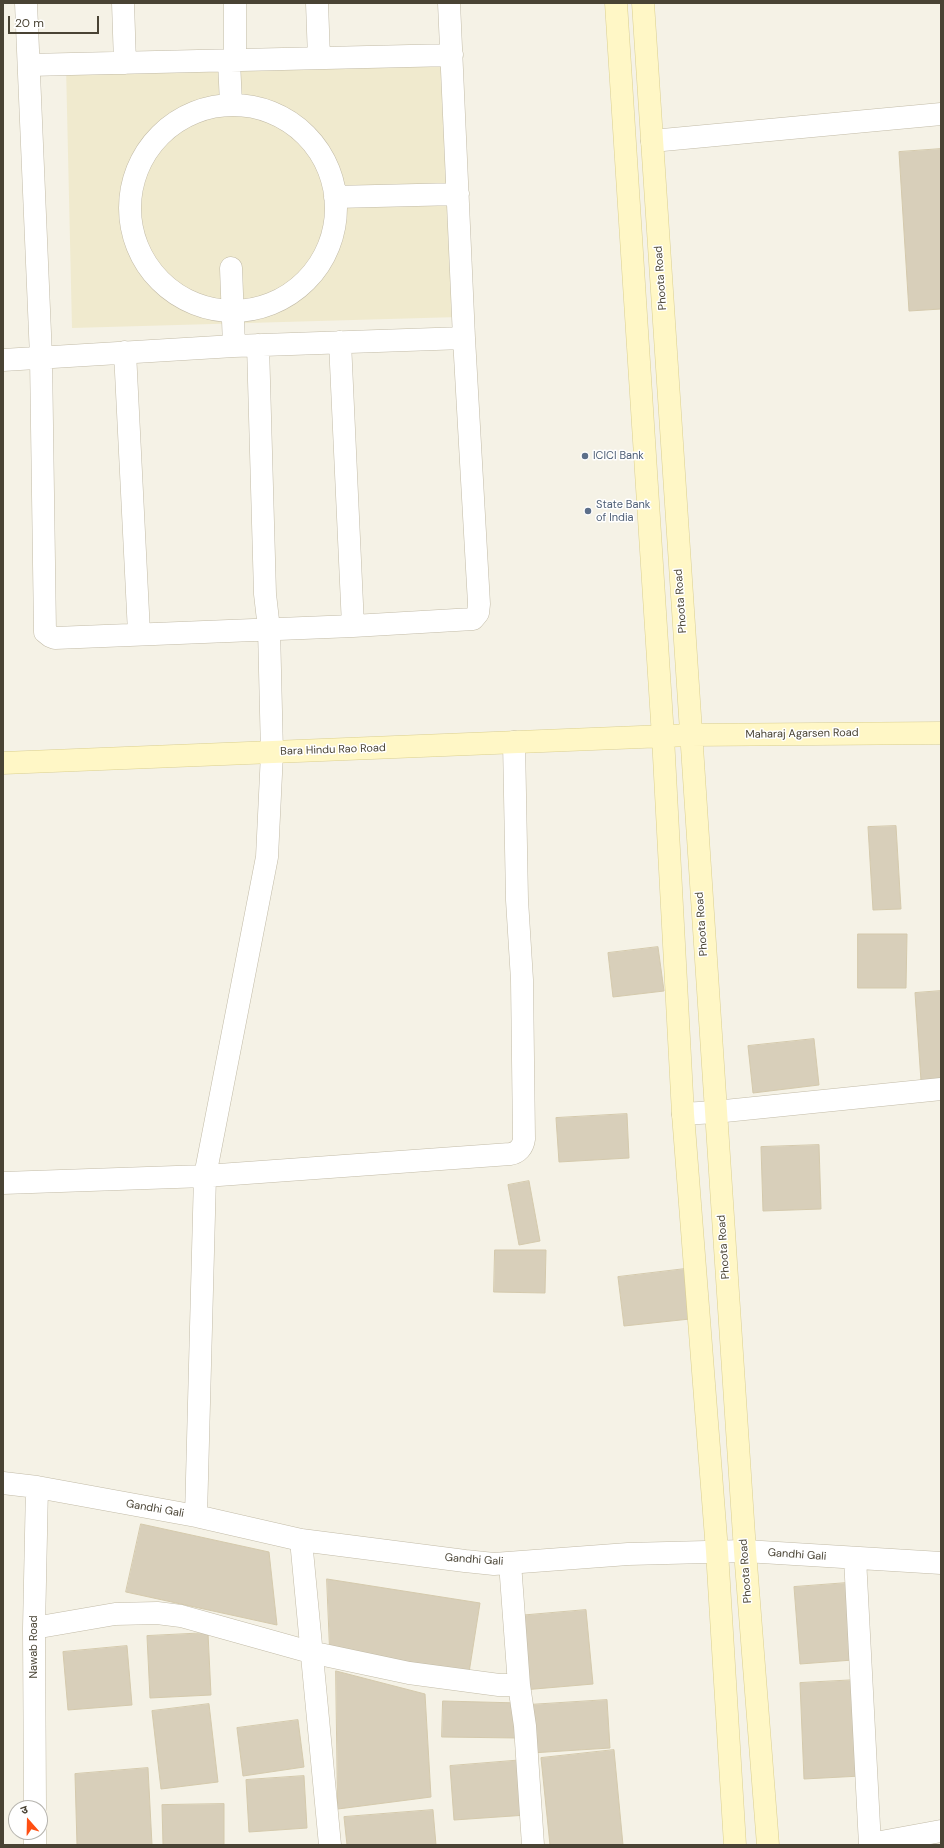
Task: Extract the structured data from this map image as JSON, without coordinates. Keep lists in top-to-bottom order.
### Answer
{
  "streets": {
    "street": [
      "Phoota Road",
      "Maharaj Agarsen Road",
      "Bara Hindu Rao Road",
      "Gandhi Gali",
      "Nawab Road"
    ]
  },
  "crossings": [
    ["Phoota Road", "Maharaj Agarsen Road"],
    ["Phoota Road", "Gandhi Gali"],
    ["Maharaj Agarsen Road", "Bara Hindu Rao Road"],
    ["Gandhi Gali", "Nawab Road"]
  ],
  "places": ["ICICI Bank", "State Bank of India"],
  "scale_bar": "20 m",
  "north": "top"
}
